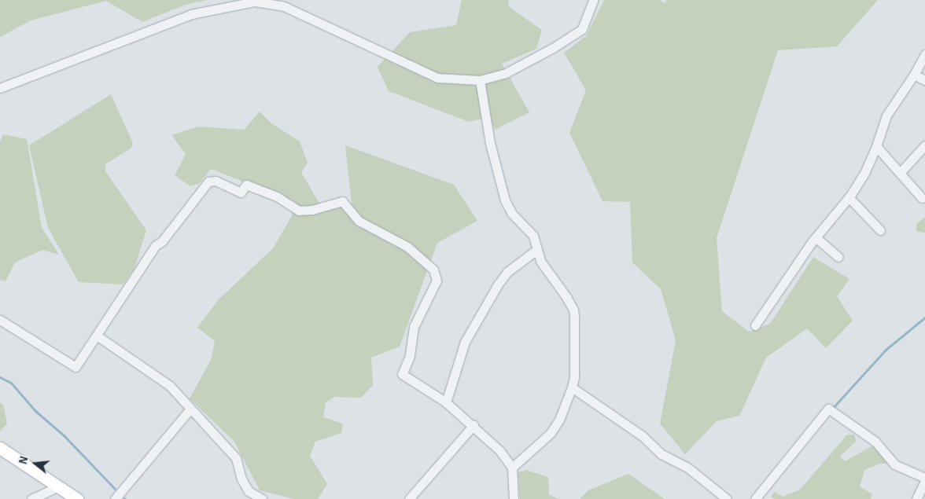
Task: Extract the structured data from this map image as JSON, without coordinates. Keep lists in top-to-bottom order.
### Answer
{
  "north": "left"
}
